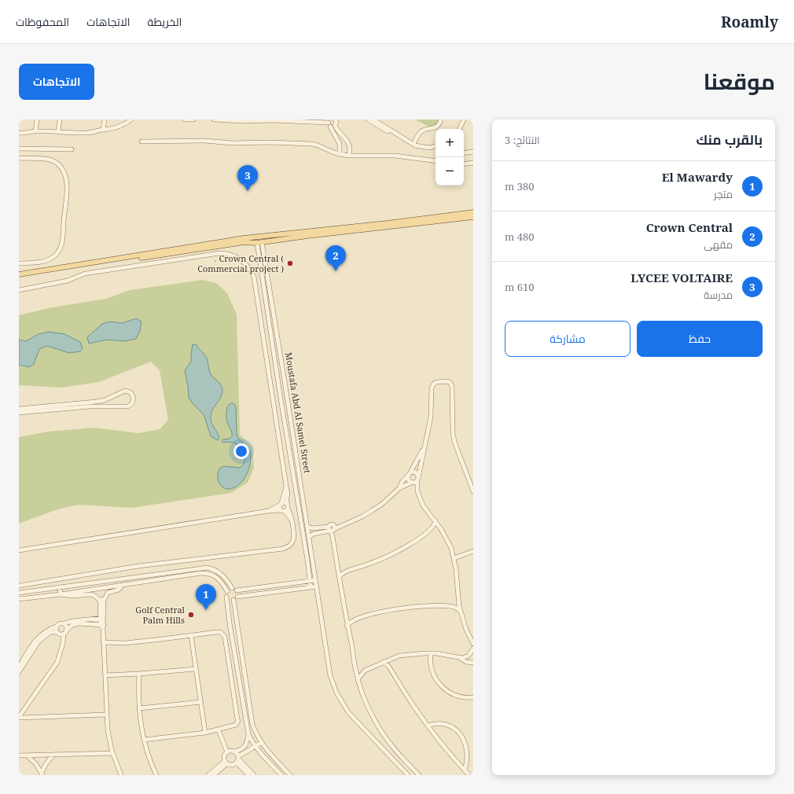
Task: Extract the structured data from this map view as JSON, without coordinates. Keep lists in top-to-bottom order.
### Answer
{
  "streets": {
    "street": ["Moustafa Abd Al Samei Street"]
  },
  "places": [". Crown Central ( Commercial project )", "Golf Central Palm Hills"],
  "page": {
    "header": "Roamly",
    "nav": ["الخريطة", "الاتجاهات", "المحفوظات"],
    "title": "موقعنا",
    "buttons": [
      "الاتجاهات",
      ["حفظ", "مشاركة"]
    ],
    "heading": ["بالقرب منك", "النتائج: 3"],
    "map_buttons": ["+", "−"],
    "list": [
      {
        "mark": "1",
        "name": "El Mawardy",
        "note": "متجر",
        "value": "380 m"
      },
      {
        "mark": "2",
        "name": "Crown Central",
        "note": "مقهى",
        "value": "480 m"
      },
      {
        "mark": "3",
        "name": "LYCEE VOLTAIRE",
        "note": "مدرسة",
        "value": "610 m"
      }
    ],
    "pins": ["3", "2", "1"]
  }
}
